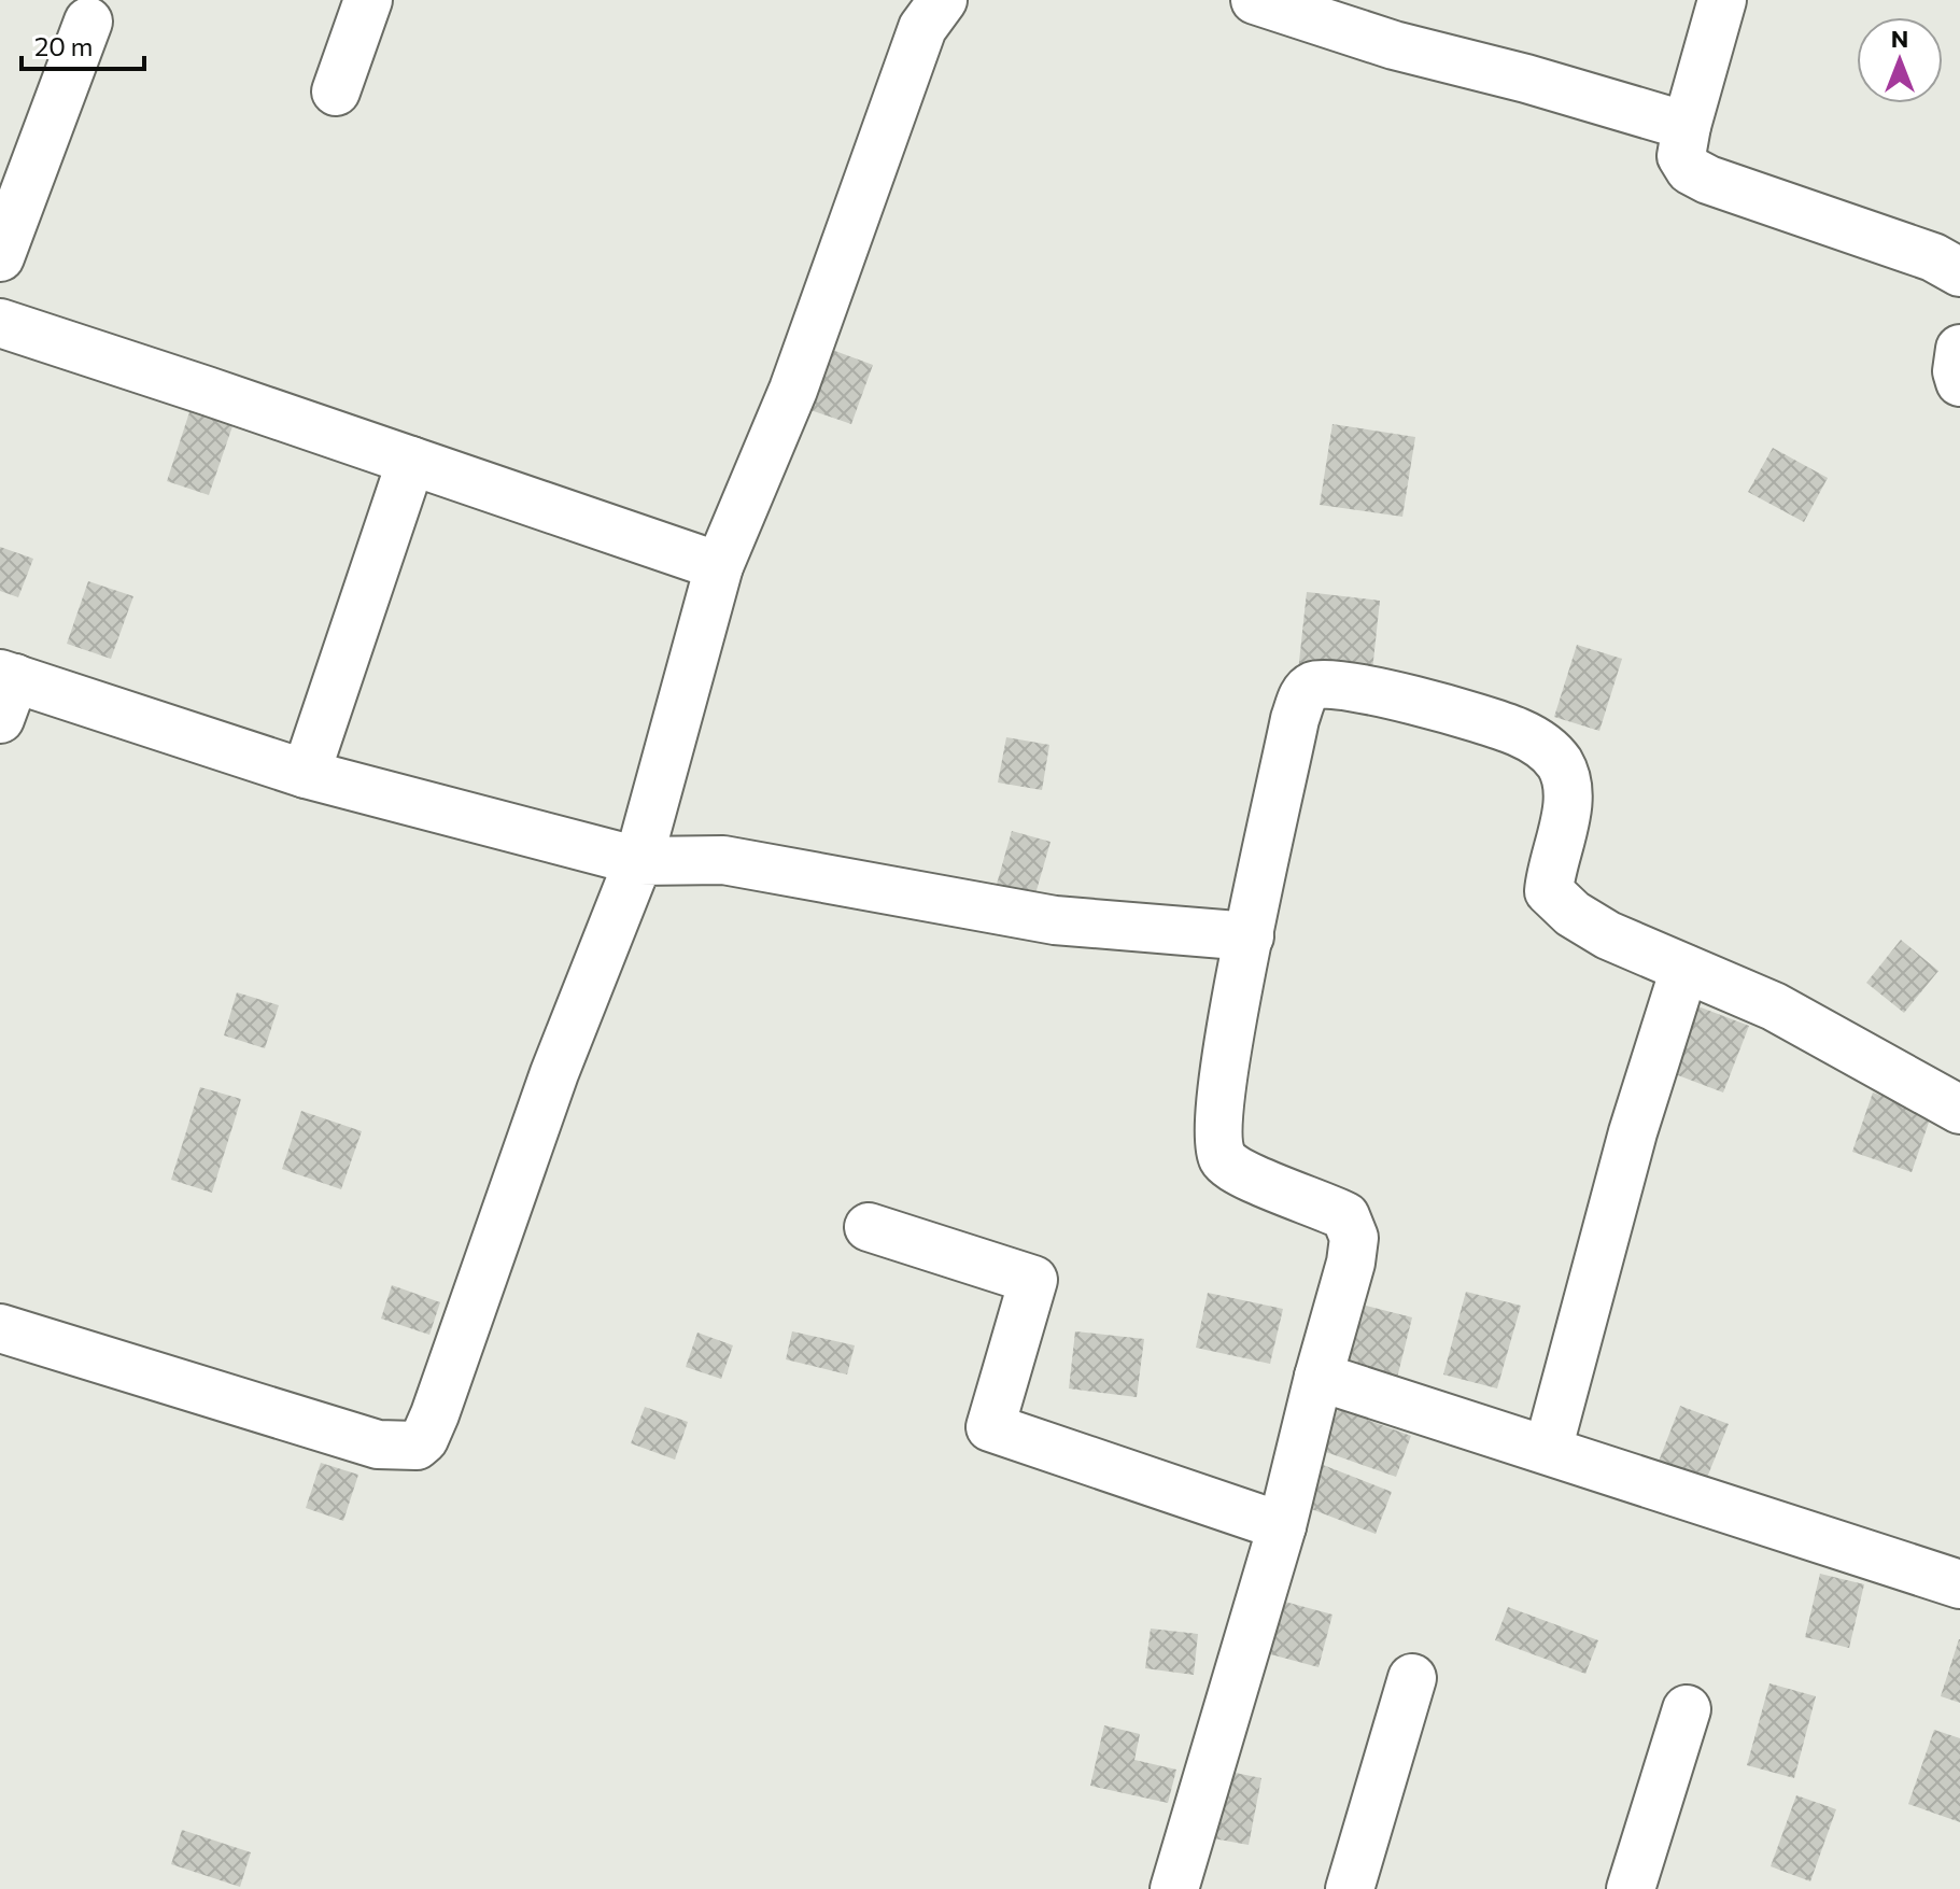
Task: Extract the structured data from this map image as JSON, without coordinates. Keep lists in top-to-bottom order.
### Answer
{
  "scale_bar": "20 m",
  "north": "top"
}
